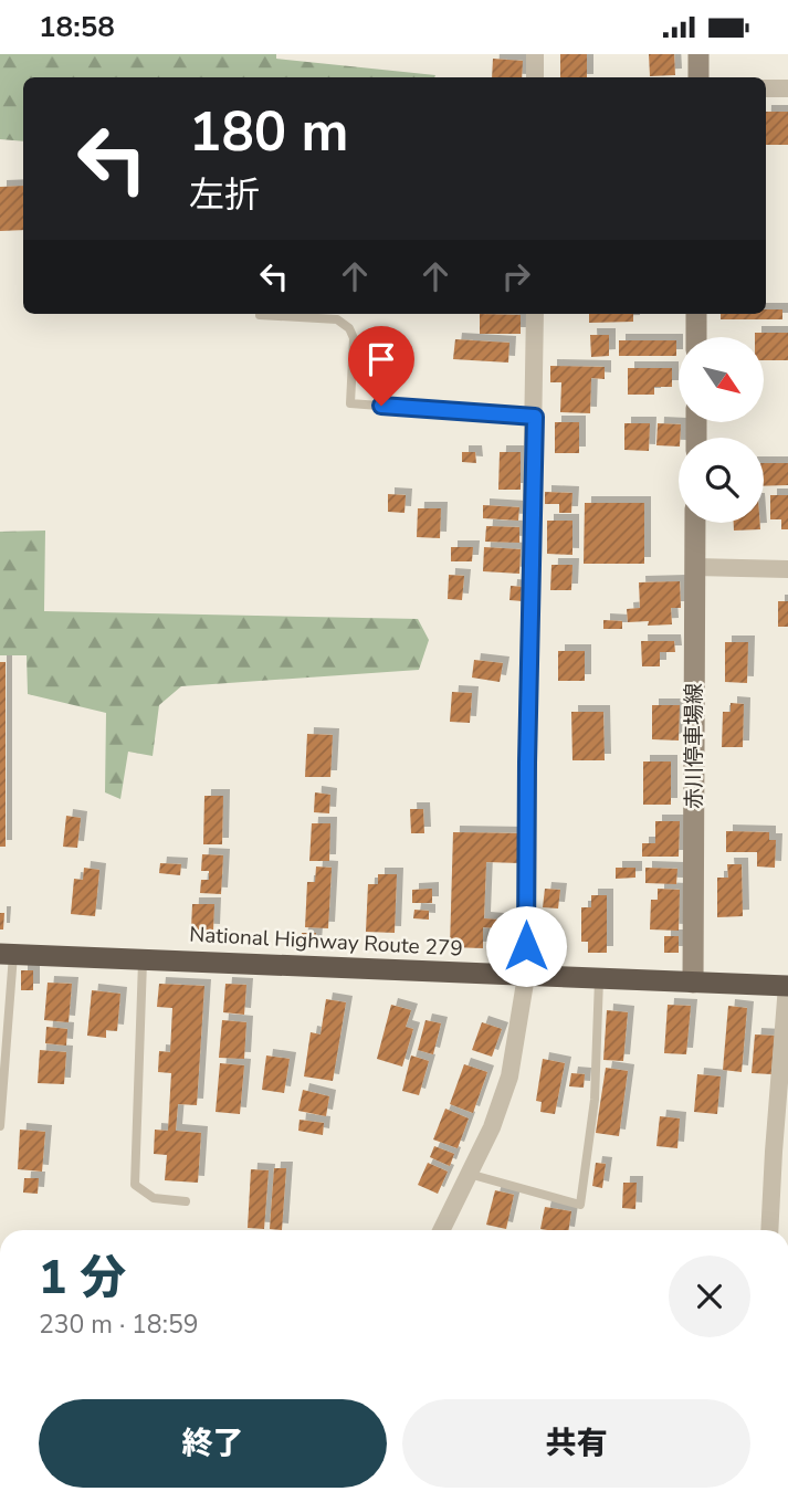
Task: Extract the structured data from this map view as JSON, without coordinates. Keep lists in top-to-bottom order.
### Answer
{
  "streets": {
    "highway": ["National Highway Route 279"],
    "main road": ["赤川停車場線"]
  },
  "crossings": [
    ["赤川停車場線", "National Highway Route 279"]
  ],
  "north": "bottom right",
  "page": {
    "status": "18:58",
    "turn": ["180 m", "左折"],
    "heading": ["1 分", "230 m · 18:59"],
    "buttons": ["終了", "共有"]
  }
}
